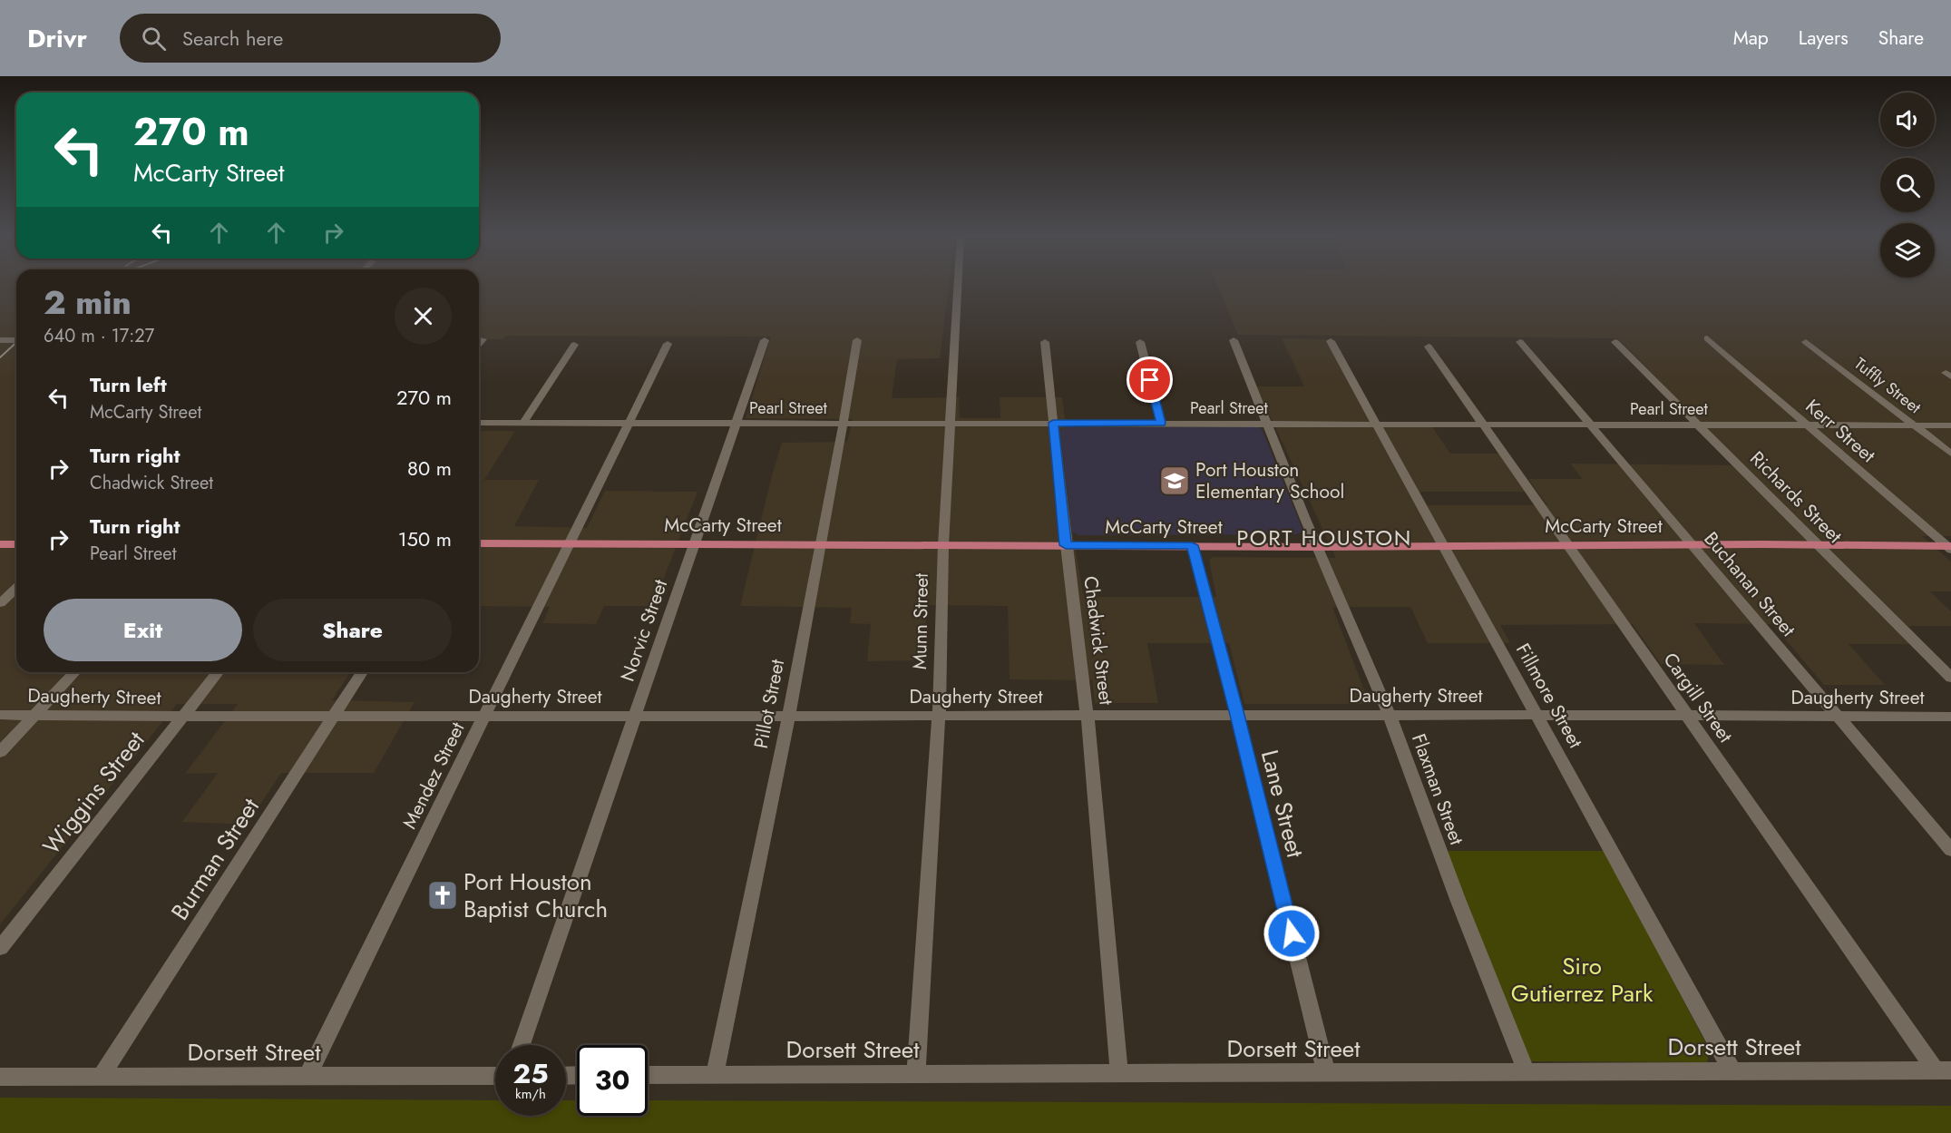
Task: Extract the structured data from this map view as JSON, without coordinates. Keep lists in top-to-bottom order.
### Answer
{
  "streets": {
    "main road": ["McCarty Street"],
    "street": [
      "Tuffly Street",
      "Pearl Street",
      "Kerr Street",
      "Richards Street",
      "Buchanan Street",
      "Munn Street",
      "Norvic Street",
      "Chadwick Street",
      "Daugherty Street",
      "Fillmore Street",
      "Cargill Street",
      "Pillot Street",
      "Mendez Street",
      "Flaxman Street",
      "Wiggins Street",
      "Lane Street",
      "Burman Street",
      "Dorsett Street"
    ]
  },
  "crossings": [
    ["Tuffly Street", "Pearl Street"],
    ["Pearl Street", "Kerr Street"],
    ["Pearl Street", "Richards Street"],
    ["Pearl Street", "Buchanan Street"],
    ["Pearl Street", "Munn Street"],
    ["Pearl Street", "Norvic Street"],
    ["Pearl Street", "Chadwick Street"],
    ["Pearl Street", "Fillmore Street"],
    ["Pearl Street", "Cargill Street"],
    ["Pearl Street", "Pillot Street"],
    ["Pearl Street", "Mendez Street"],
    ["Pearl Street", "Flaxman Street"],
    ["Kerr Street", "McCarty Street"],
    ["Richards Street", "McCarty Street"],
    ["McCarty Street", "Buchanan Street"],
    ["McCarty Street", "Munn Street"],
    ["McCarty Street", "Norvic Street"],
    ["McCarty Street", "Chadwick Street"],
    ["McCarty Street", "Fillmore Street"],
    ["McCarty Street", "Cargill Street"],
    ["McCarty Street", "Pillot Street"],
    ["McCarty Street", "Mendez Street"],
    ["McCarty Street", "Flaxman Street"],
    ["McCarty Street", "Lane Street"],
    ["Buchanan Street", "Daugherty Street"],
    ["Munn Street", "Daugherty Street"],
    ["Munn Street", "Dorsett Street"],
    ["Norvic Street", "Daugherty Street"],
    ["Chadwick Street", "Daugherty Street"],
    ["Chadwick Street", "Dorsett Street"],
    ["Daugherty Street", "Fillmore Street"],
    ["Daugherty Street", "Cargill Street"],
    ["Daugherty Street", "Pillot Street"],
    ["Daugherty Street", "Mendez Street"],
    ["Daugherty Street", "Flaxman Street"],
    ["Daugherty Street", "Wiggins Street"],
    ["Daugherty Street", "Lane Street"],
    ["Daugherty Street", "Burman Street"],
    ["Fillmore Street", "Dorsett Street"],
    ["Cargill Street", "Dorsett Street"],
    ["Pillot Street", "Dorsett Street"],
    ["Mendez Street", "Dorsett Street"],
    ["Flaxman Street", "Dorsett Street"],
    ["Lane Street", "Dorsett Street"],
    ["Burman Street", "Dorsett Street"]
  ],
  "districts": ["PORT HOUSTON"],
  "parks": ["Siro Gutierrez Park"],
  "places": {
    "school or university": ["Port Houston Elementary School"],
    "church": ["Port Houston Baptist Church"]
  },
  "page": {
    "header": "Drivr",
    "search": "Search here",
    "nav": ["Map", "Layers", "Share"],
    "turn": ["270 m", "McCarty Street"],
    "heading": ["2 min", "640 m · 17:27"],
    "list": [
      {
        "name": "Turn left",
        "note": "McCarty Street",
        "value": "270 m"
      },
      {
        "name": "Turn right",
        "note": "Chadwick Street",
        "value": "80 m"
      },
      {
        "name": "Turn right",
        "note": "Pearl Street",
        "value": "150 m"
      }
    ],
    "buttons": ["Exit", "Share"],
    "speed": "25 km/h",
    "limit": "30"
  }
}
